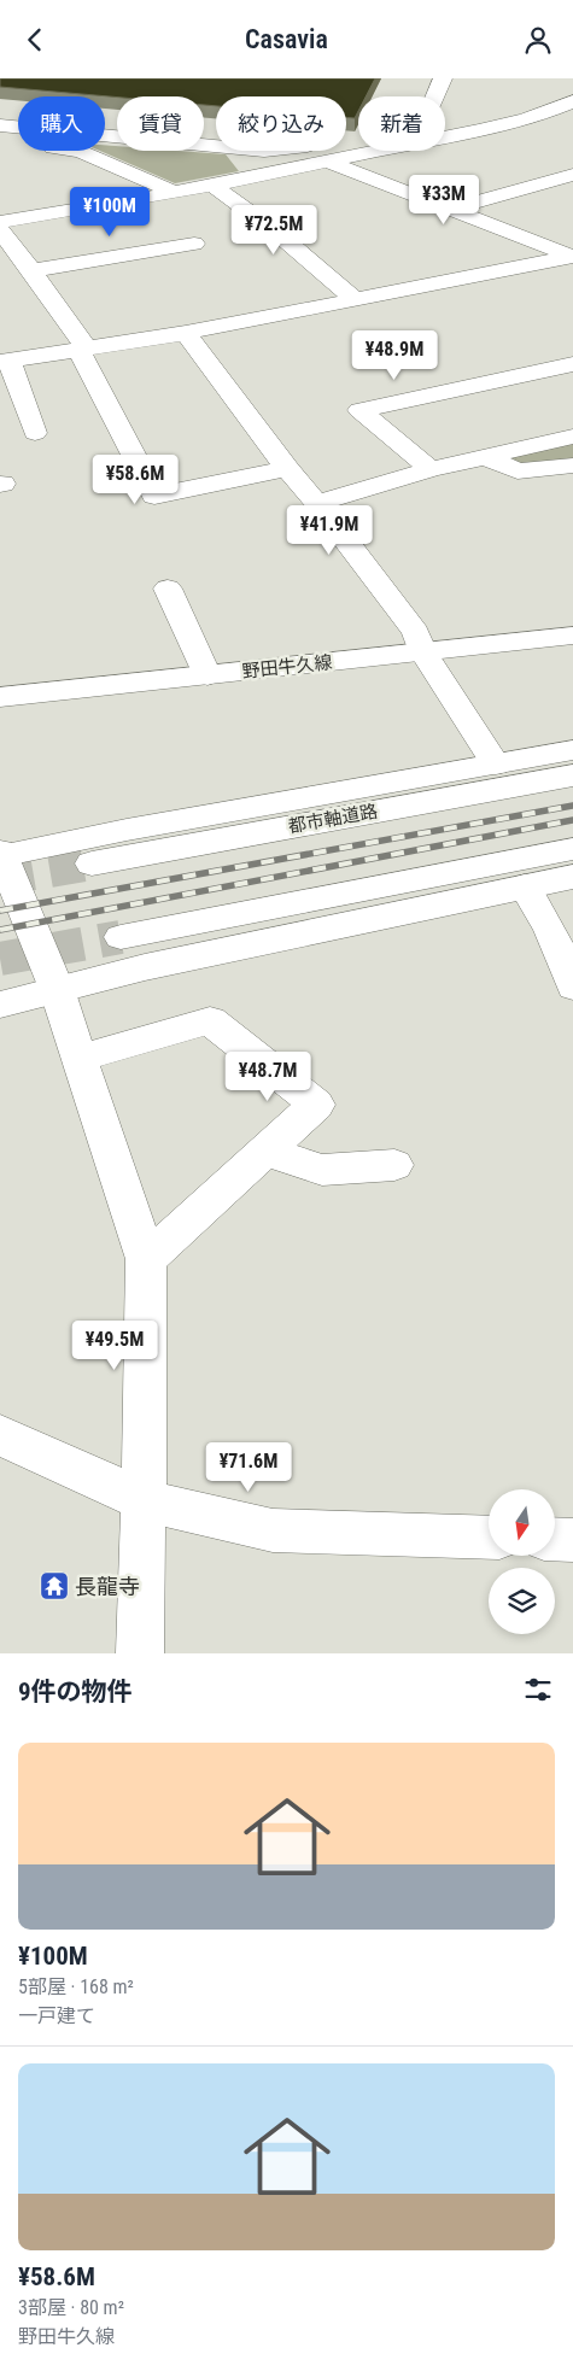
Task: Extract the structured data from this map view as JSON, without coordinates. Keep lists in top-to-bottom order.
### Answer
{
  "streets": {
    "street": ["野田牛久線", "都市軸道路"]
  },
  "places": {
    "temple": ["長龍寺"]
  },
  "north": "bottom",
  "page": {
    "header": "Casavia",
    "chip": [
      "購入",
      "賃貸",
      "絞り込み",
      "新着"
    ],
    "price": [
      "¥33M",
      "¥100M",
      "¥72.5M",
      "¥48.9M",
      "¥58.6M",
      "¥41.9M",
      "¥48.7M",
      "¥49.5M",
      "¥71.6M"
    ],
    "heading": "9件の物件",
    "list": [
      {
        "name": "¥100M",
        "note": "5部屋 · 168 m² · 一戸建て"
      },
      {
        "name": "¥58.6M",
        "note": "3部屋 · 80 m² · 野田牛久線"
      }
    ]
  }
}
